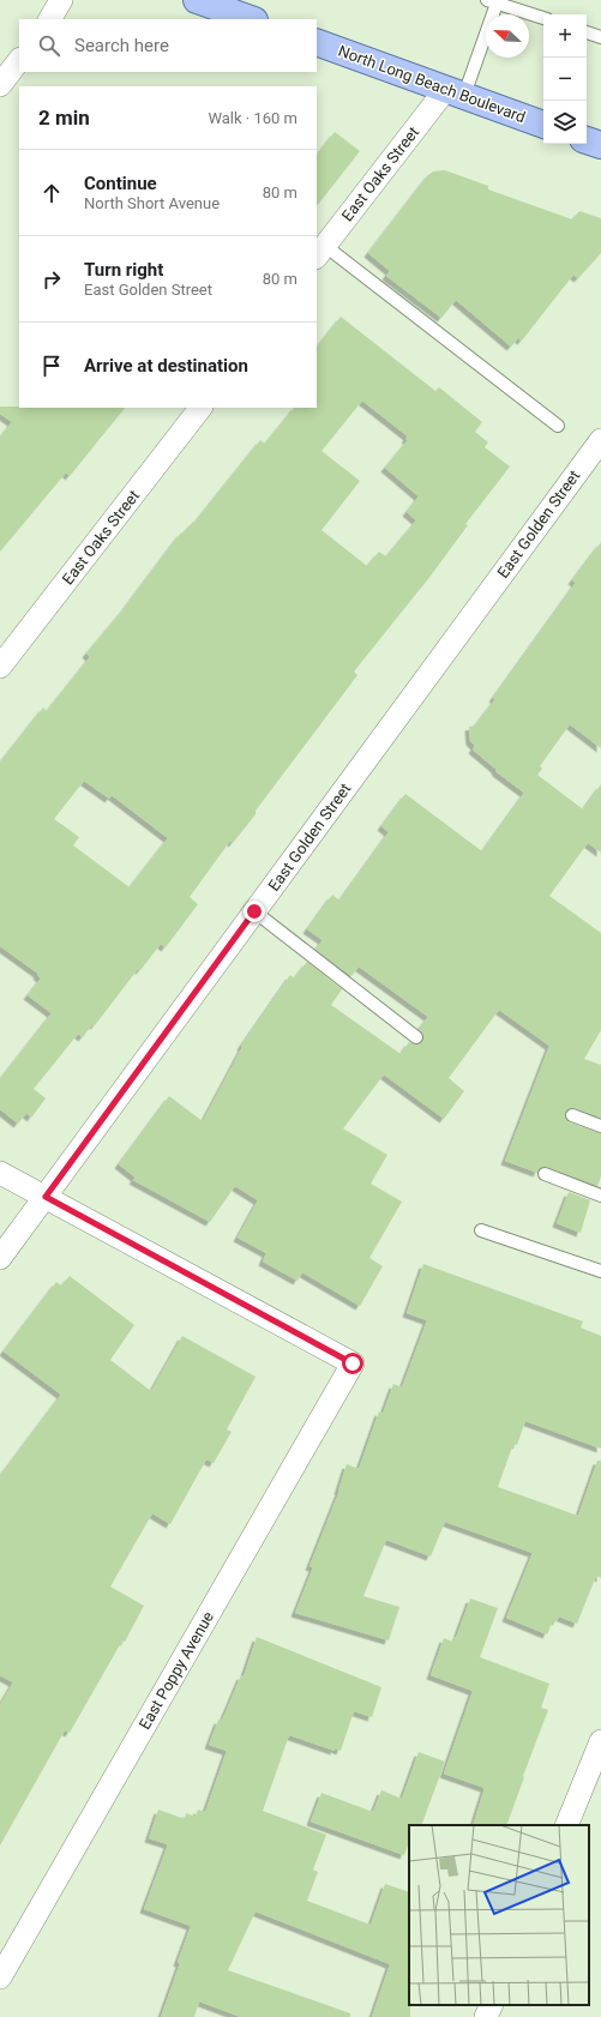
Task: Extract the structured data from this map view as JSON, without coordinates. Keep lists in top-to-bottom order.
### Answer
{
  "streets": {
    "main road": ["North Long Beach Boulevard"],
    "street": ["East Oaks Street", "East Golden Street", "East Poppy Avenue"]
  },
  "crossings": [
    ["North Long Beach Boulevard", "East Oaks Street"],
    ["East Golden Street", "East Poppy Avenue"]
  ],
  "north": "top left",
  "page": {
    "map_buttons": ["+", "−"],
    "search": "Search here",
    "heading": ["2 min", "Walk · 160 m"],
    "list": [
      ["Continue", "North Short Avenue", "80 m"],
      ["Turn right", "East Golden Street", "80 m"],
      "Arrive at destination"
    ]
  }
}
